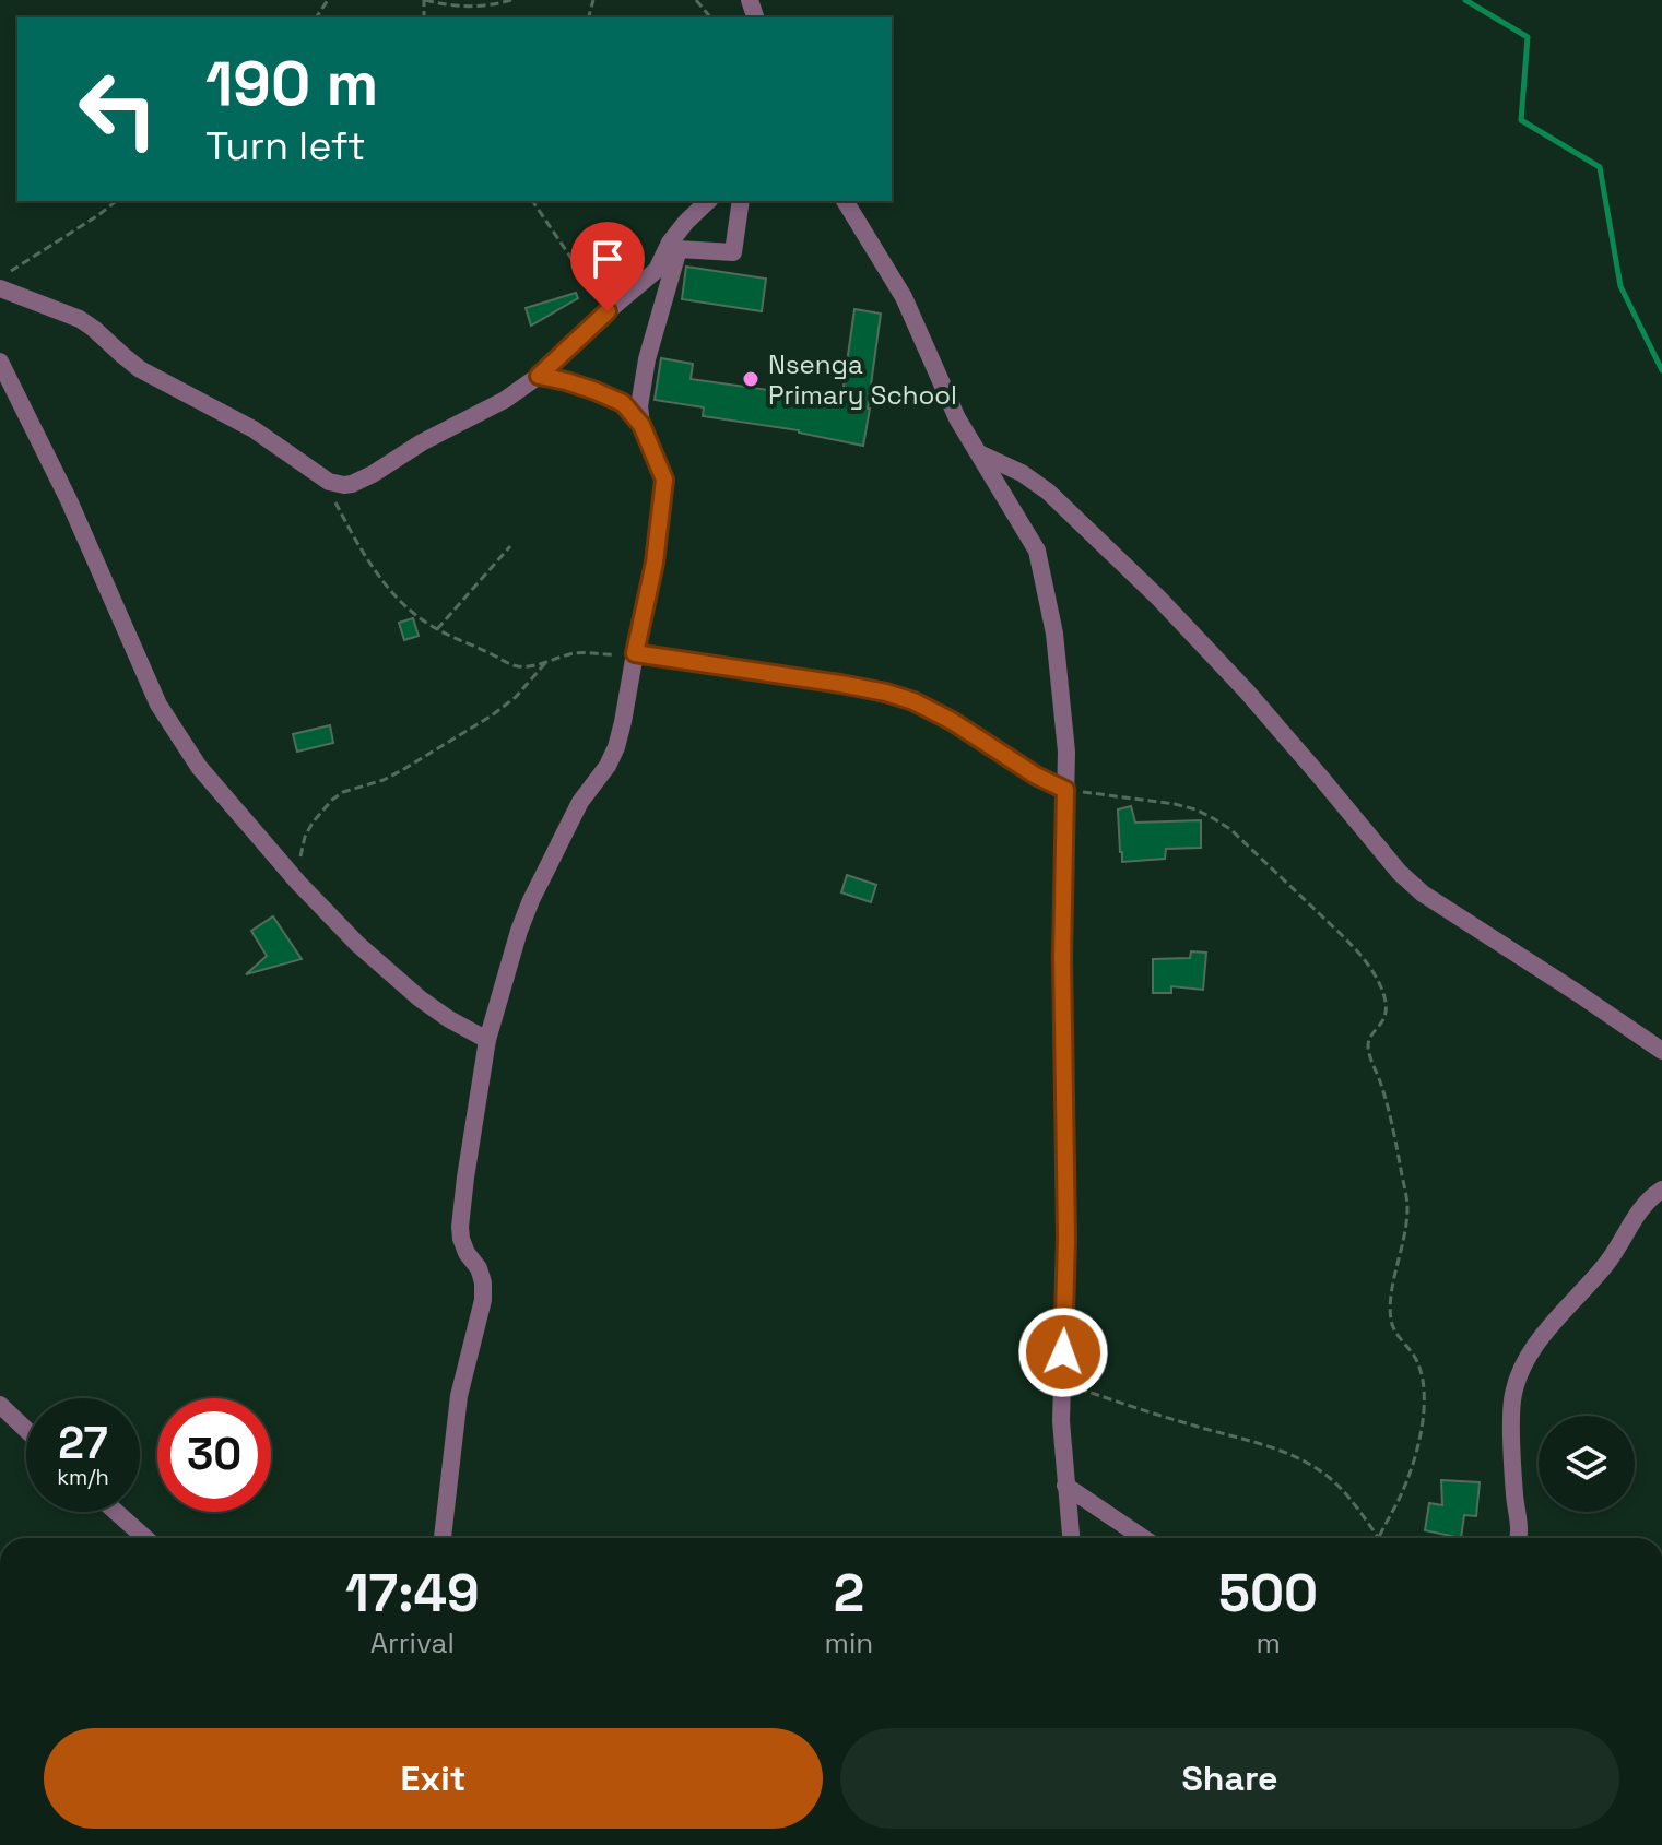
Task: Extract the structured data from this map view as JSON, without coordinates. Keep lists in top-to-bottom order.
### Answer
{
  "places": ["Nsenga Primary School"],
  "page": {
    "turn": ["190 m", "Turn left"],
    "speed": "27 km/h",
    "limit": "30",
    "eta": [
      "17:49",
      "Arrival",
      "2",
      "min",
      "500",
      "m"
    ],
    "buttons": ["Exit", "Share"]
  }
}
